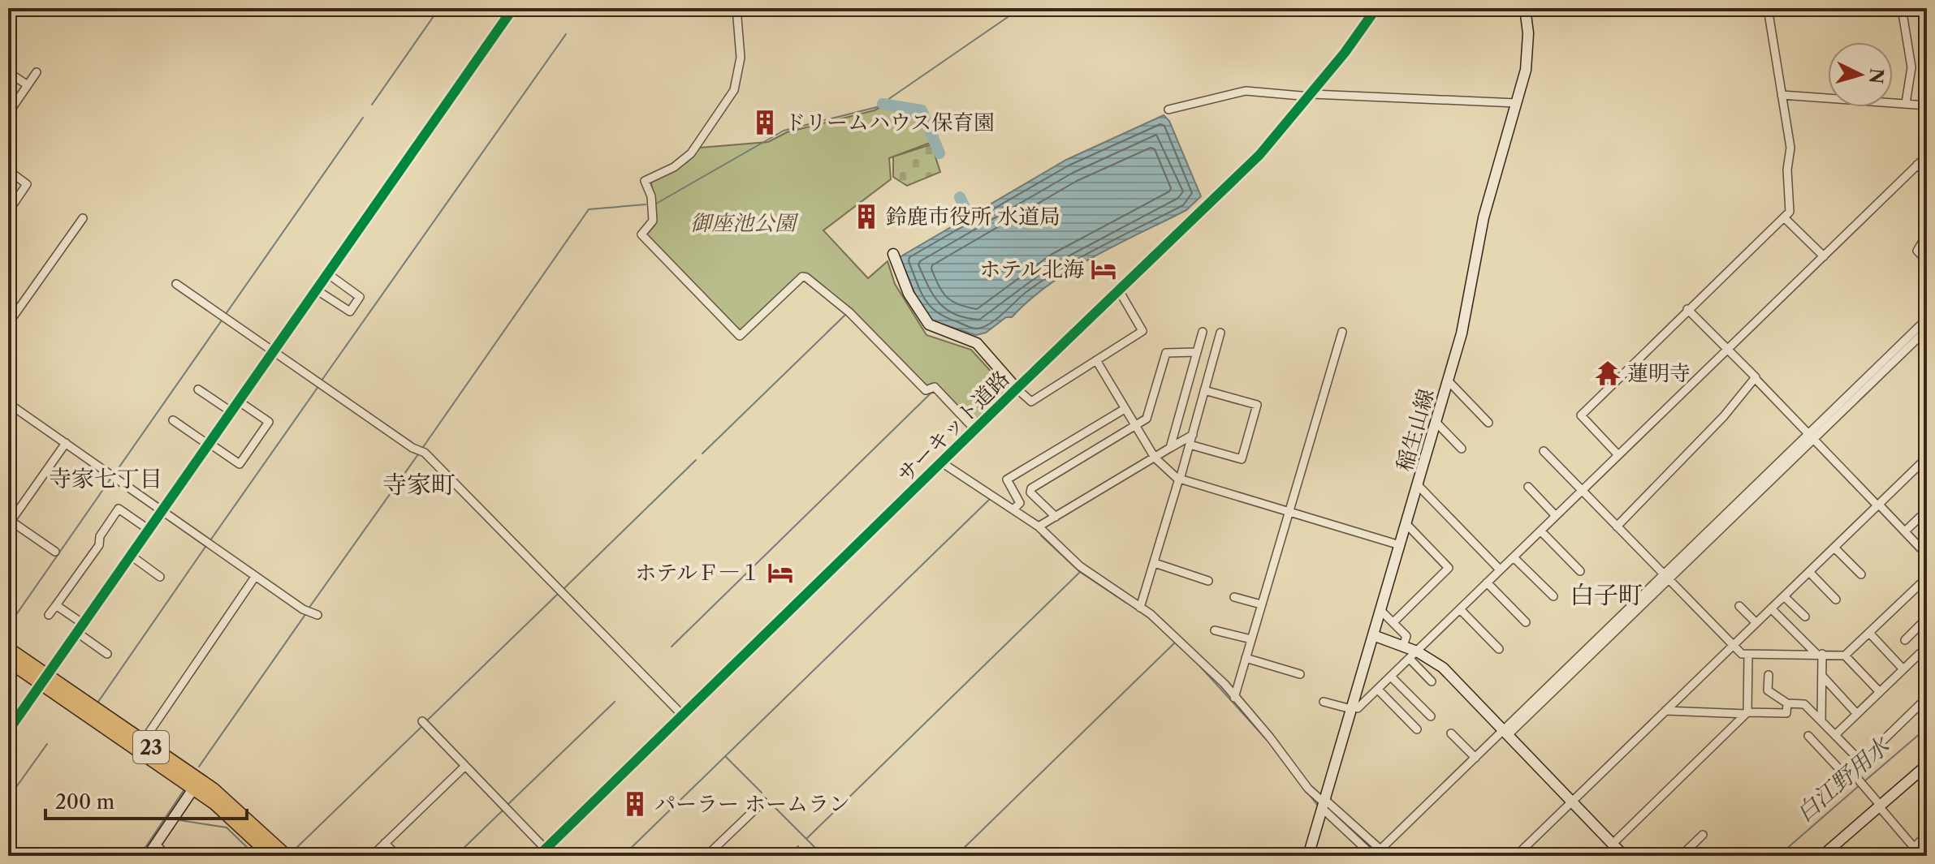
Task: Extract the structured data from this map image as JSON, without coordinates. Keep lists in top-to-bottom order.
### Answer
{
  "streets": {
    "highway": ["23"],
    "street": ["サーキット道路", "稲生山線"]
  },
  "districts": ["寺家七丁目", "寺家町", "白子町"],
  "water": ["白江野用水"],
  "parks": ["御座池公園"],
  "places": {
    "building": ["ドリームハウス保育園", "鈴鹿市役所 水道局", "パーラー ホームラン"],
    "hotel": ["ホテル北海", "ホテルＦ―１"],
    "temple": ["蓮明寺"]
  },
  "scale_bar": "200 m",
  "north": "right"
}
